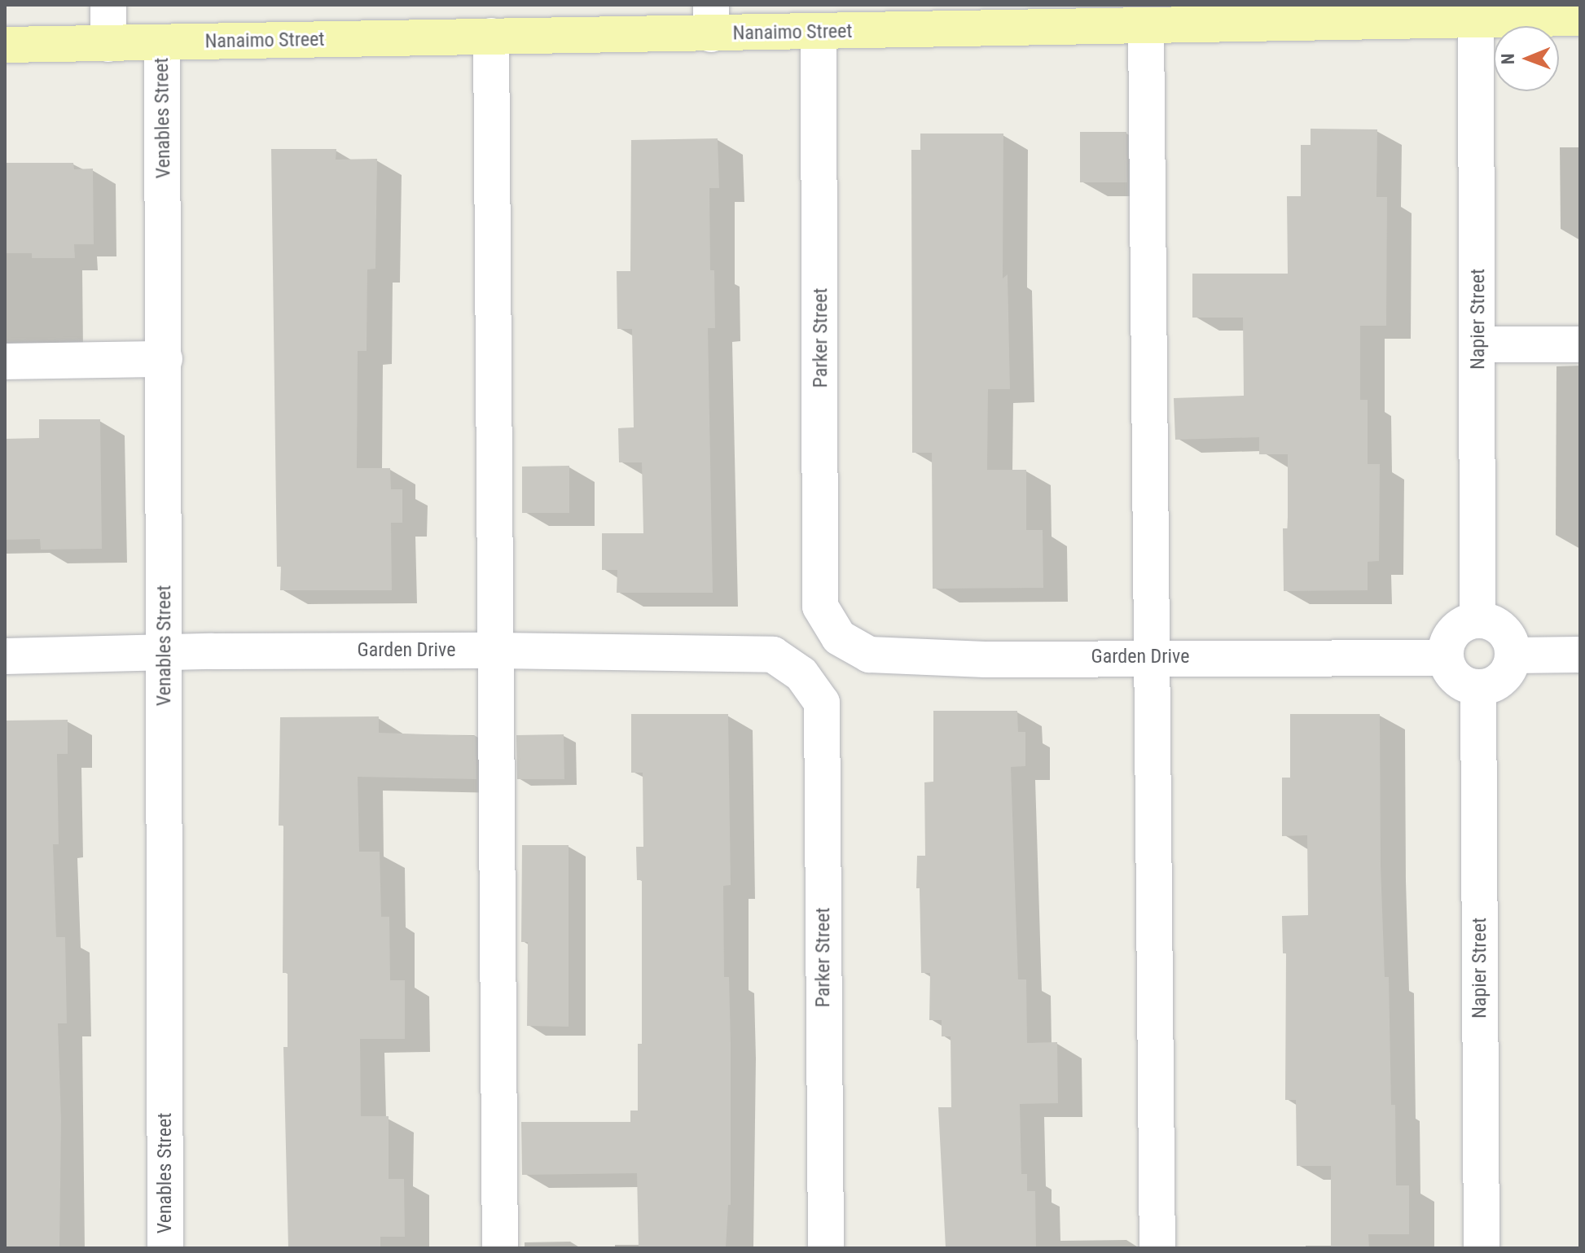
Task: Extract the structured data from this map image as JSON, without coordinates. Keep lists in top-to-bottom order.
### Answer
{
  "streets": {
    "main road": ["Nanaimo Street"],
    "street": [
      "Venables Street",
      "Napier Street",
      "Parker Street",
      "Garden Drive"
    ]
  },
  "crossings": [
    ["Nanaimo Street", "Venables Street"],
    ["Nanaimo Street", "Napier Street"],
    ["Nanaimo Street", "Parker Street"],
    ["Venables Street", "Garden Drive"],
    ["Napier Street", "Garden Drive"],
    ["Parker Street", "Garden Drive"]
  ],
  "north": "left"
}
